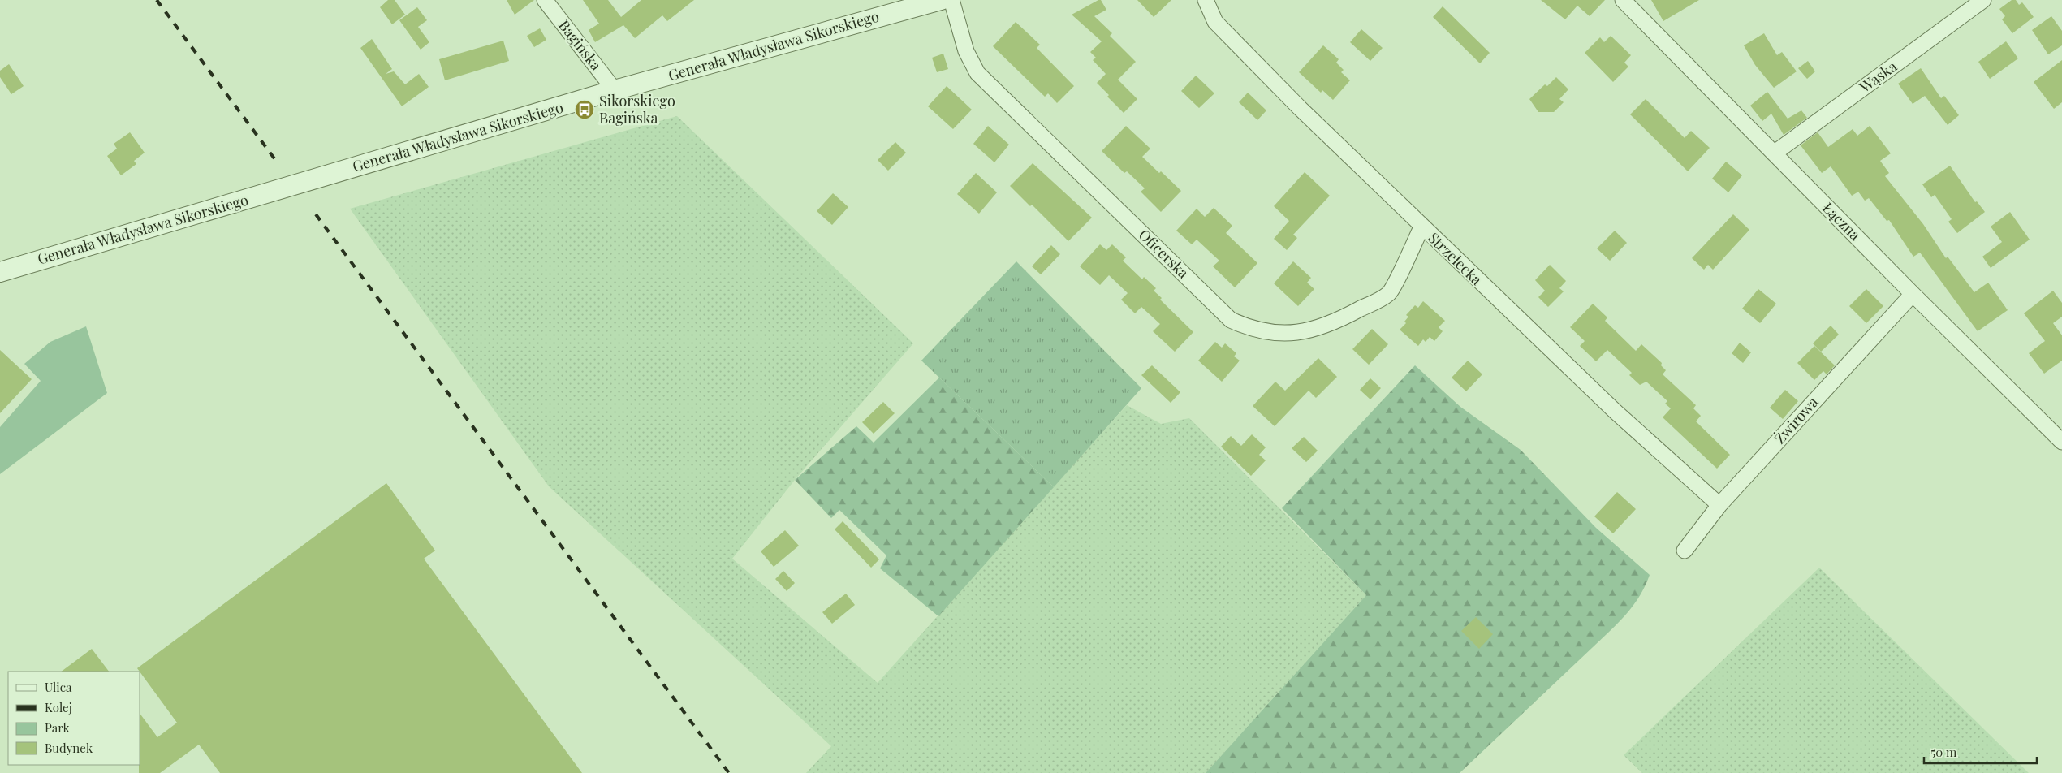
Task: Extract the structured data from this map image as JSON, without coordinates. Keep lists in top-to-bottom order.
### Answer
{
  "streets": {
    "street": [
      "Bagińska",
      "Generała Władysława Sikorskiego",
      "Wąska",
      "Łączna",
      "Oficerska",
      "Strzelecka",
      "Żwirowa"
    ]
  },
  "crossings": [
    ["Bagińska", "Generała Władysława Sikorskiego"],
    ["Wąska", "Łączna"],
    ["Łączna", "Żwirowa"],
    ["Oficerska", "Strzelecka"],
    ["Strzelecka", "Żwirowa"]
  ],
  "places": {
    "bus stop": ["Sikorskiego Bagińska"]
  },
  "legend": [
    "Ulica",
    "Kolej",
    "Park",
    "Budynek"
  ],
  "scale_bar": "50 m"
}
